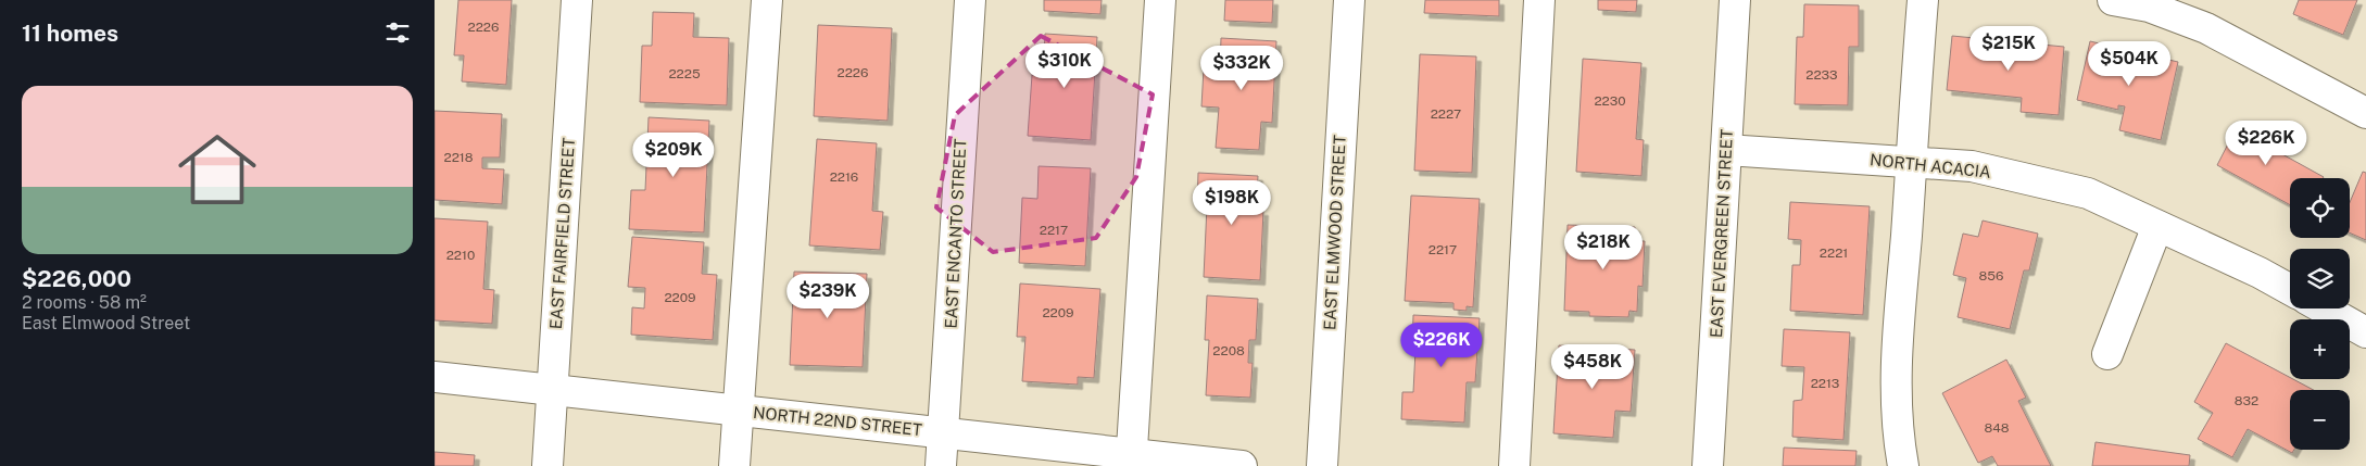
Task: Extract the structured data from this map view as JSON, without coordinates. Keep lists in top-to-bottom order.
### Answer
{
  "streets": {
    "street": [
      "NORTH ACACIA",
      "EAST ELMWOOD STREET",
      "EAST FAIRFIELD STREET",
      "EAST ENCANTO STREET",
      "EAST EVERGREEN STREET",
      "NORTH 22ND STREET"
    ]
  },
  "crossings": [
    ["NORTH ACACIA", "EAST EVERGREEN STREET"],
    ["EAST FAIRFIELD STREET", "NORTH 22ND STREET"],
    ["EAST ENCANTO STREET", "NORTH 22ND STREET"]
  ],
  "house_numbers": [
    "2226",
    "2226",
    "2225",
    "2233",
    "2230",
    "2227",
    "2218",
    "2216",
    "2217",
    "2217",
    "2221",
    "2210",
    "856",
    "2209",
    "2209",
    "2208",
    "2213",
    "832",
    "848"
  ],
  "page": {
    "heading": "11 homes",
    "price": [
      "$215K",
      "$504K",
      "$310K",
      "$332K",
      "$226K",
      "$209K",
      "$198K",
      "$218K",
      "$239K",
      "$226K",
      "$458K"
    ],
    "list": [
      {
        "name": "$226,000",
        "note": "2 rooms · 58 m² · East Elmwood Street"
      }
    ],
    "map_buttons": ["+", "−"]
  }
}
